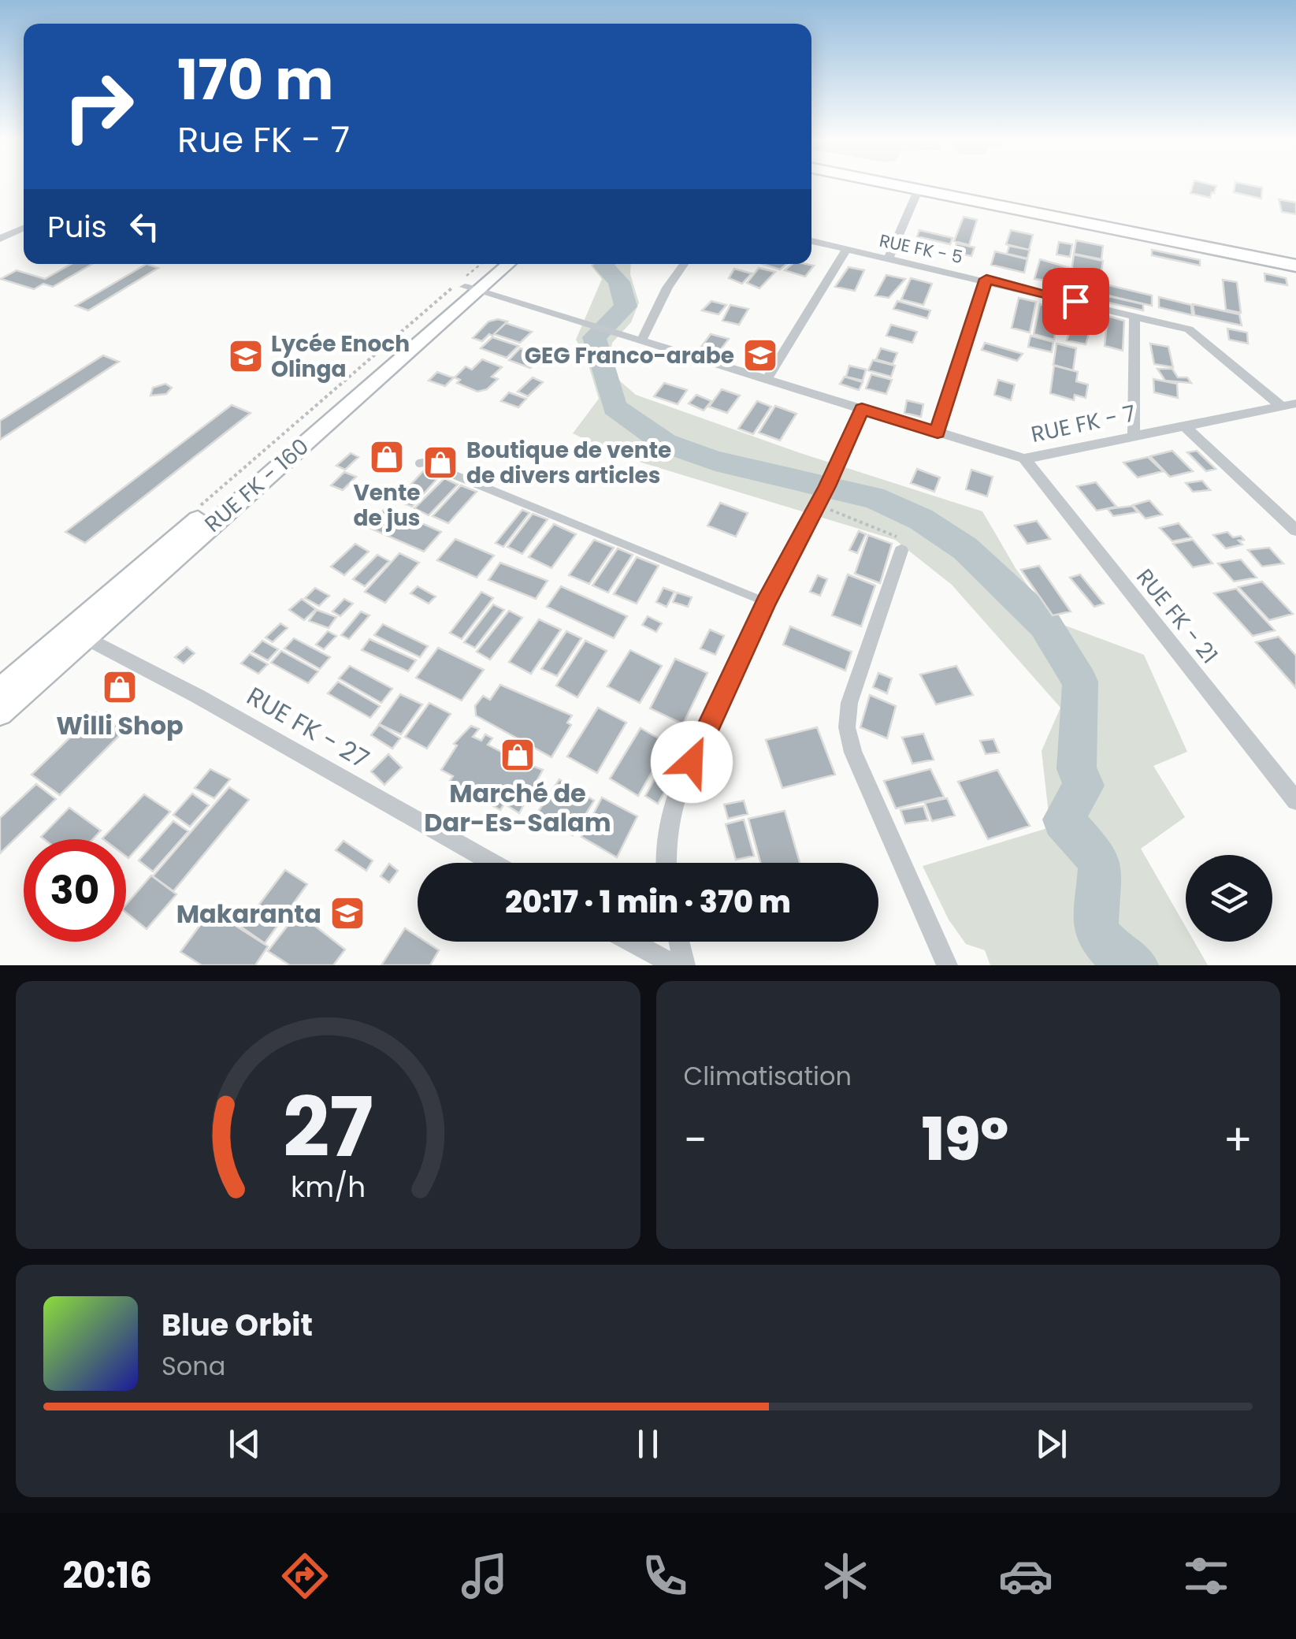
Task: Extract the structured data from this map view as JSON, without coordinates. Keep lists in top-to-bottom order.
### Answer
{
  "streets": {
    "main road": ["RUE FK - 160"],
    "street": [
      "RUE FK - 5",
      "RUE FK - 7",
      "RUE FK - 21",
      "RUE FK - 27"
    ]
  },
  "crossings": [
    ["RUE FK - 5", "RUE FK - 7"],
    ["RUE FK - 7", "RUE FK - 160"],
    ["RUE FK - 7", "RUE FK - 21"],
    ["RUE FK - 160", "RUE FK - 27"]
  ],
  "places": {
    "school or university": ["GEG Franco-arabe", "Lycée Enoch Olinga", "Makaranta"],
    "shop": [
      "Vente de jus",
      "Boutique de vente de divers articles",
      "Willi Shop",
      "Marché de Dar-Es-Salam"
    ]
  },
  "page": {
    "turn": ["170 m", "Rue FK - 7"],
    "then": "Puis",
    "limit": "30",
    "trip": "20:17 · 1 min · 370 m",
    "tile": "Climatisation",
    "heat": ["−", "19°", "+"],
    "song": ["Blue Orbit", "Sona"],
    "tabs": "20:16",
    "gauge": ["27", "km/h"]
  }
}
